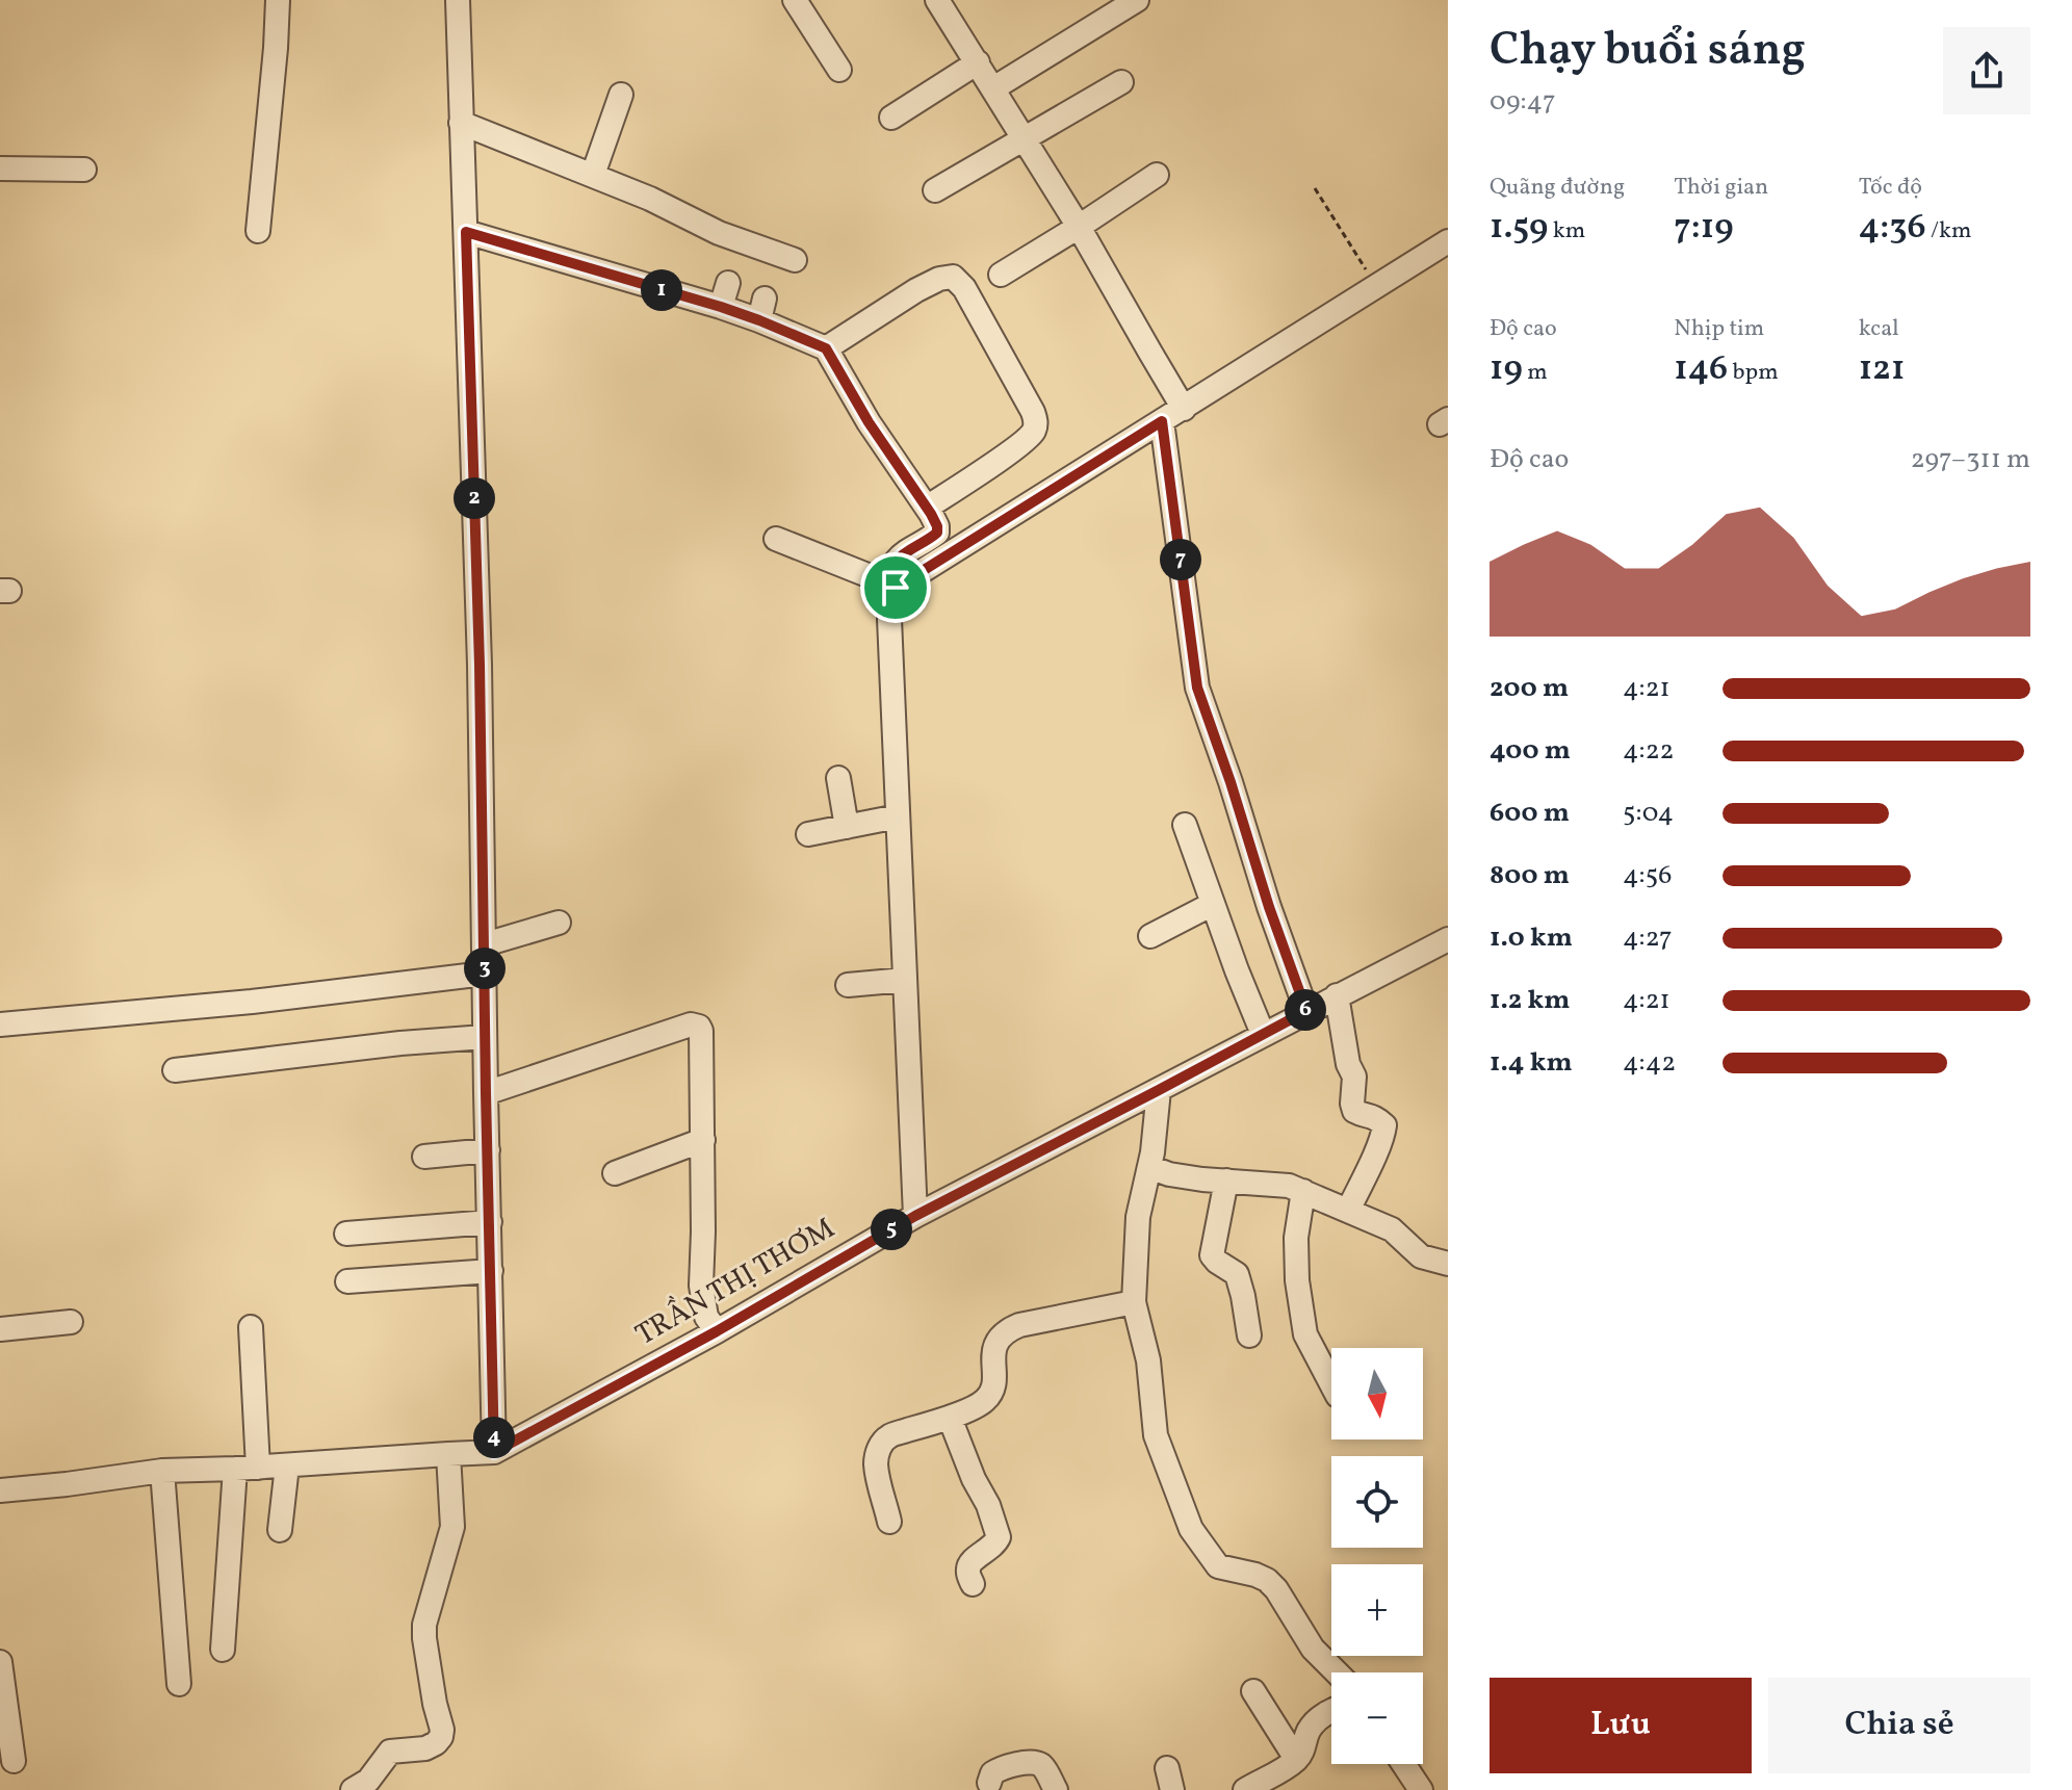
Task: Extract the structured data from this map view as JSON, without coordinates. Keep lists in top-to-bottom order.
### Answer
{
  "streets": {
    "street": ["TRẦN THỊ THƠM"]
  },
  "north": "bottom",
  "page": {
    "heading": ["Chạy buổi sáng", "09:47"],
    "stats": [
      ["Quãng đường", "1.59 km"],
      ["Thời gian", "7:19"],
      ["Tốc độ", "4:36 /km"],
      ["Độ cao", "19 m"],
      ["Nhịp tim", "146 bpm"],
      ["kcal", "121"]
    ],
    "pins": [
      "1",
      "2",
      "7",
      "3",
      "6",
      "5",
      "4"
    ],
    "chart": ["Độ cao", "297–311 m"],
    "list": [
      {
        "name": "200 m",
        "note": "4:21"
      },
      {
        "name": "400 m",
        "note": "4:22"
      },
      {
        "name": "600 m",
        "note": "5:04"
      },
      {
        "name": "800 m",
        "note": "4:56"
      },
      {
        "name": "1.0 km",
        "note": "4:27"
      },
      {
        "name": "1.2 km",
        "note": "4:21"
      },
      {
        "name": "1.4 km",
        "note": "4:42"
      }
    ],
    "map_buttons": ["+", "−"],
    "buttons": ["Lưu", "Chia sẻ"]
  }
}
